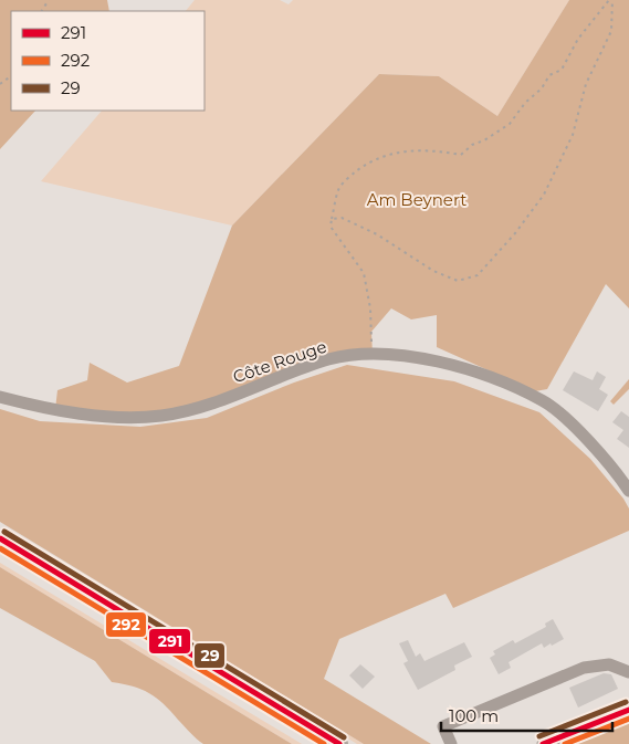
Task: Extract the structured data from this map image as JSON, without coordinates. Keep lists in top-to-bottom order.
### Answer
{
  "streets": {
    "street": ["Côte Rouge"]
  },
  "parks": ["Am Beynert"],
  "lines": ["transit line 29", "transit line 291", "transit line 292"],
  "legend": ["291", "292", "29"],
  "scale_bar": "100 m"
}
